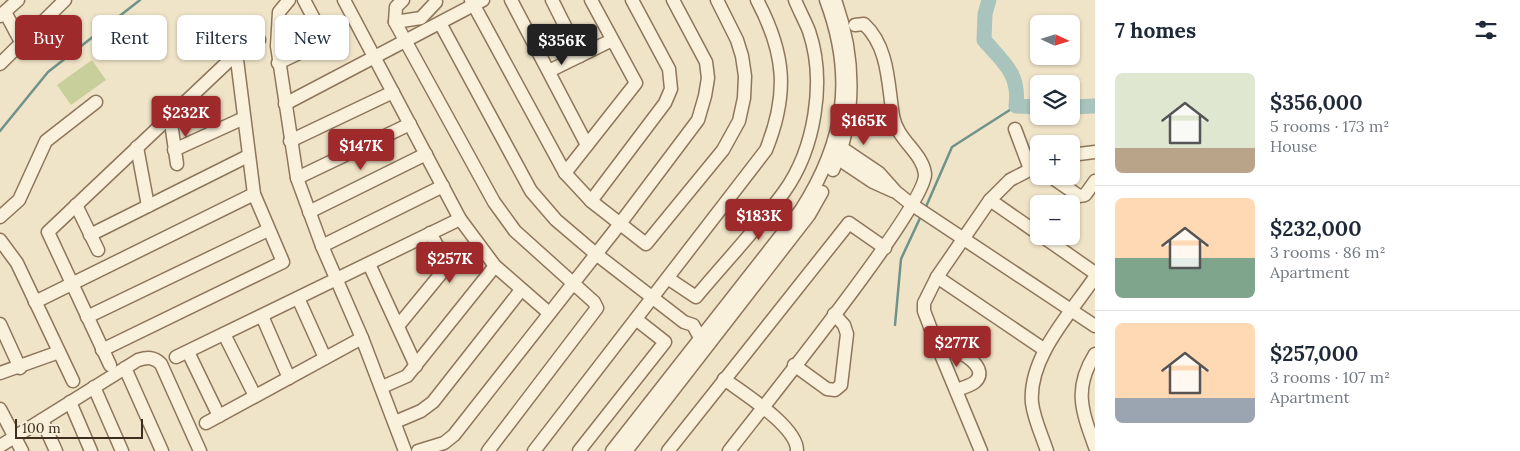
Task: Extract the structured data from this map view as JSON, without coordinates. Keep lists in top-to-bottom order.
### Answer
{
  "scale_bar": "100 m",
  "north": "right",
  "page": {
    "heading": "7 homes",
    "map_buttons": ["+", "−"],
    "chip": [
      "Buy",
      "Rent",
      "Filters",
      "New"
    ],
    "price": [
      "$356K",
      "$232K",
      "$165K",
      "$147K",
      "$183K",
      "$257K",
      "$277K"
    ],
    "list": [
      {
        "name": "$356,000",
        "note": "5 rooms · 173 m² · House"
      },
      {
        "name": "$232,000",
        "note": "3 rooms · 86 m² · Apartment"
      },
      {
        "name": "$257,000",
        "note": "3 rooms · 107 m² · Apartment"
      }
    ],
    "scale": "100 m"
  }
}
